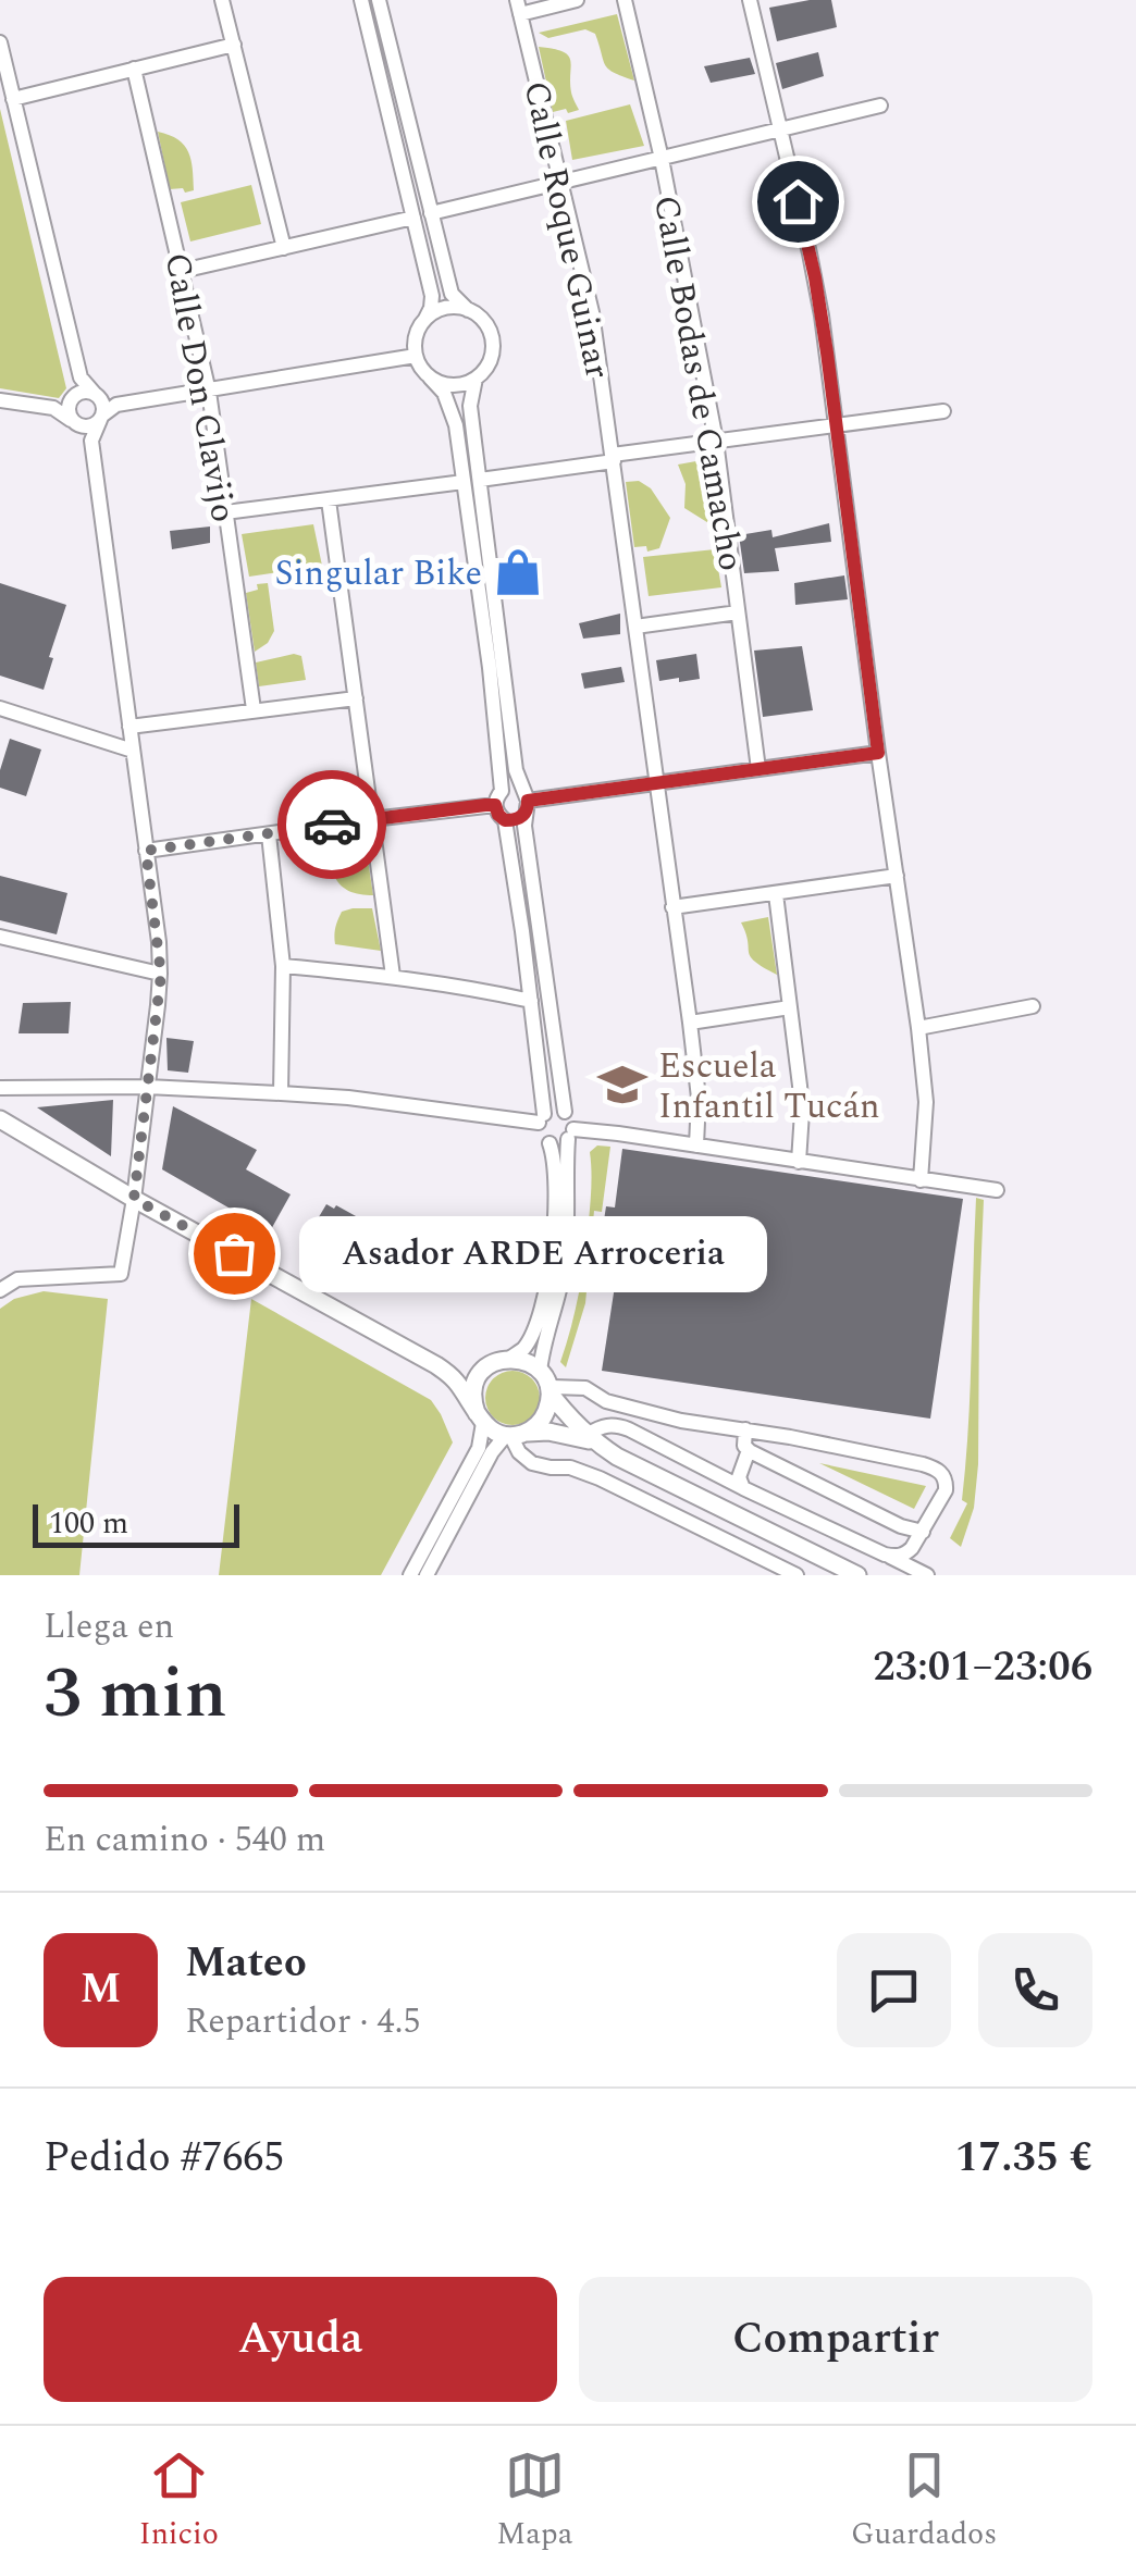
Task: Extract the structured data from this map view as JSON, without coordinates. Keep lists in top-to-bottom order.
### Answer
{
  "streets": {
    "street": ["Calle Roque Guinar", "Calle Bodas de Camacho", "Calle Don Clavijo"]
  },
  "places": {
    "shop": ["Singular Bike"],
    "school or university": ["Escuela Infantil Tucán"],
    "other": ["Asador ARDE Arroceria"]
  },
  "scale_bar": "100 m",
  "page": {
    "bubble": "Asador ARDE Arroceria",
    "scale": "100 m",
    "heading": ["3 min", "Llega en", "23:01–23:06"],
    "panel": [
      "Mateo",
      "Repartidor · 4.5",
      "Pedido #7665",
      "17.35 €"
    ],
    "bar": "En camino · 540 m",
    "round": "M",
    "buttons": ["Ayuda", "Compartir"],
    "tabs": ["Inicio", "Mapa", "Guardados"]
  }
}
